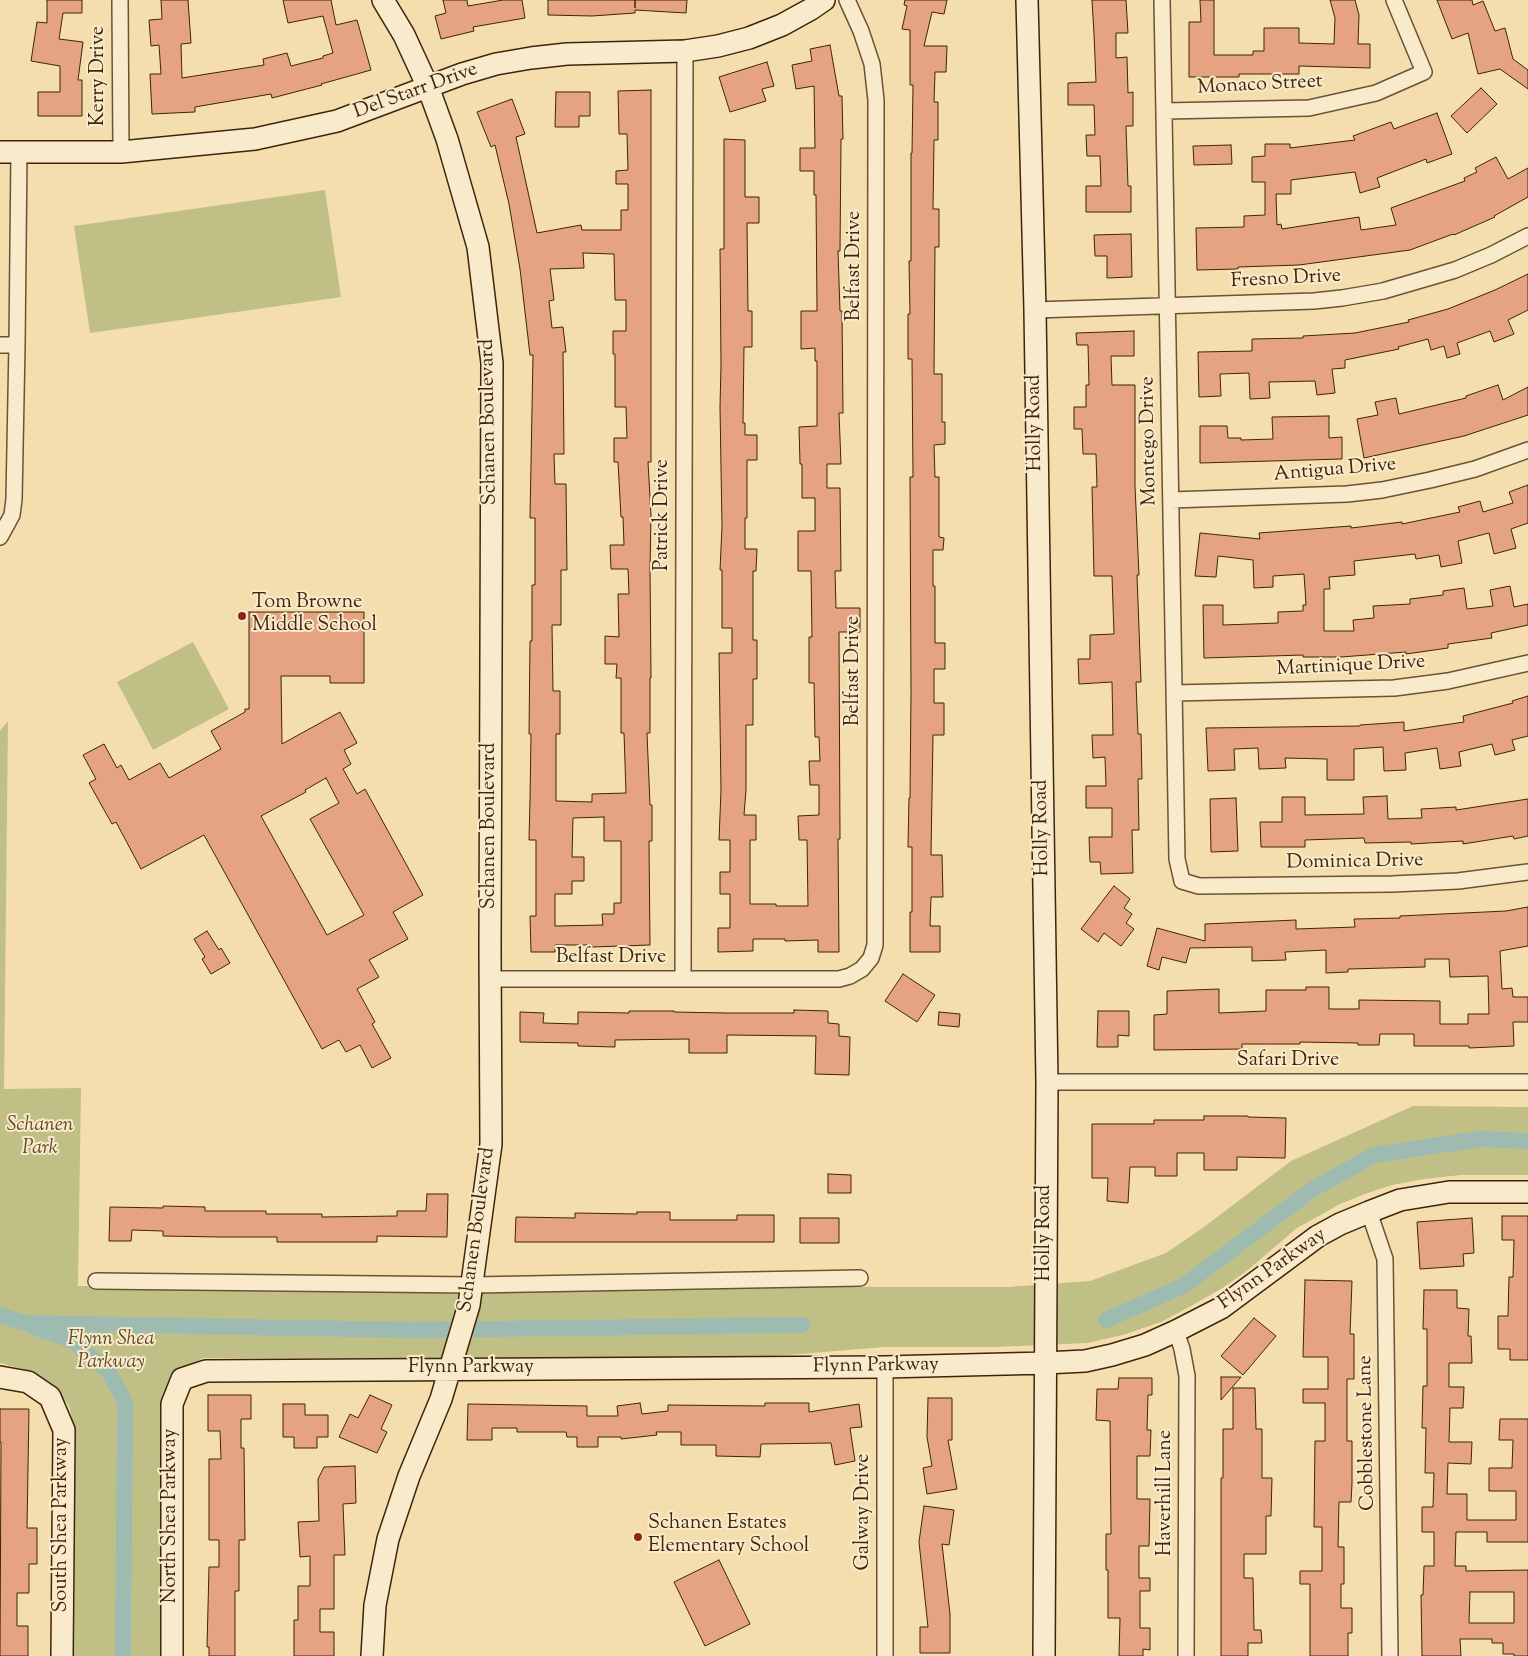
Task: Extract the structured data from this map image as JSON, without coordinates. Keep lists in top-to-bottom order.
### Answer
{
  "streets": {
    "street": [
      "Kerry Drive",
      "Monaco Street",
      "Del Starr Drive",
      "Belfast Drive",
      "Fresno Drive",
      "Schanen Boulevard",
      "Holly Road",
      "Montego Drive",
      "Antigua Drive",
      "Patrick Drive",
      "Martinique Drive",
      "Dominica Drive",
      "Safari Drive",
      "Flynn Parkway",
      "Cobblestone Lane",
      "Haverhill Lane",
      "Galway Drive",
      "North Shea Parkway",
      "South Shea Parkway"
    ]
  },
  "crossings": [
    ["Kerry Drive", "Del Starr Drive"],
    ["Monaco Street", "Montego Drive"],
    ["Del Starr Drive", "Schanen Boulevard"],
    ["Del Starr Drive", "Patrick Drive"],
    ["Belfast Drive", "Schanen Boulevard"],
    ["Belfast Drive", "Patrick Drive"],
    ["Fresno Drive", "Holly Road"],
    ["Fresno Drive", "Montego Drive"],
    ["Schanen Boulevard", "Flynn Parkway"],
    ["Holly Road", "Safari Drive"],
    ["Holly Road", "Flynn Parkway"],
    ["Montego Drive", "Antigua Drive"],
    ["Montego Drive", "Martinique Drive"],
    ["Montego Drive", "Dominica Drive"],
    ["Flynn Parkway", "Cobblestone Lane"],
    ["Flynn Parkway", "Haverhill Lane"],
    ["Flynn Parkway", "Galway Drive"],
    ["Flynn Parkway", "North Shea Parkway"]
  ],
  "parks": ["Schanen Park", "Flynn Shea Parkway"],
  "places": ["Tom Browne Middle School", "Schanen Estates Elementary School"]
}
